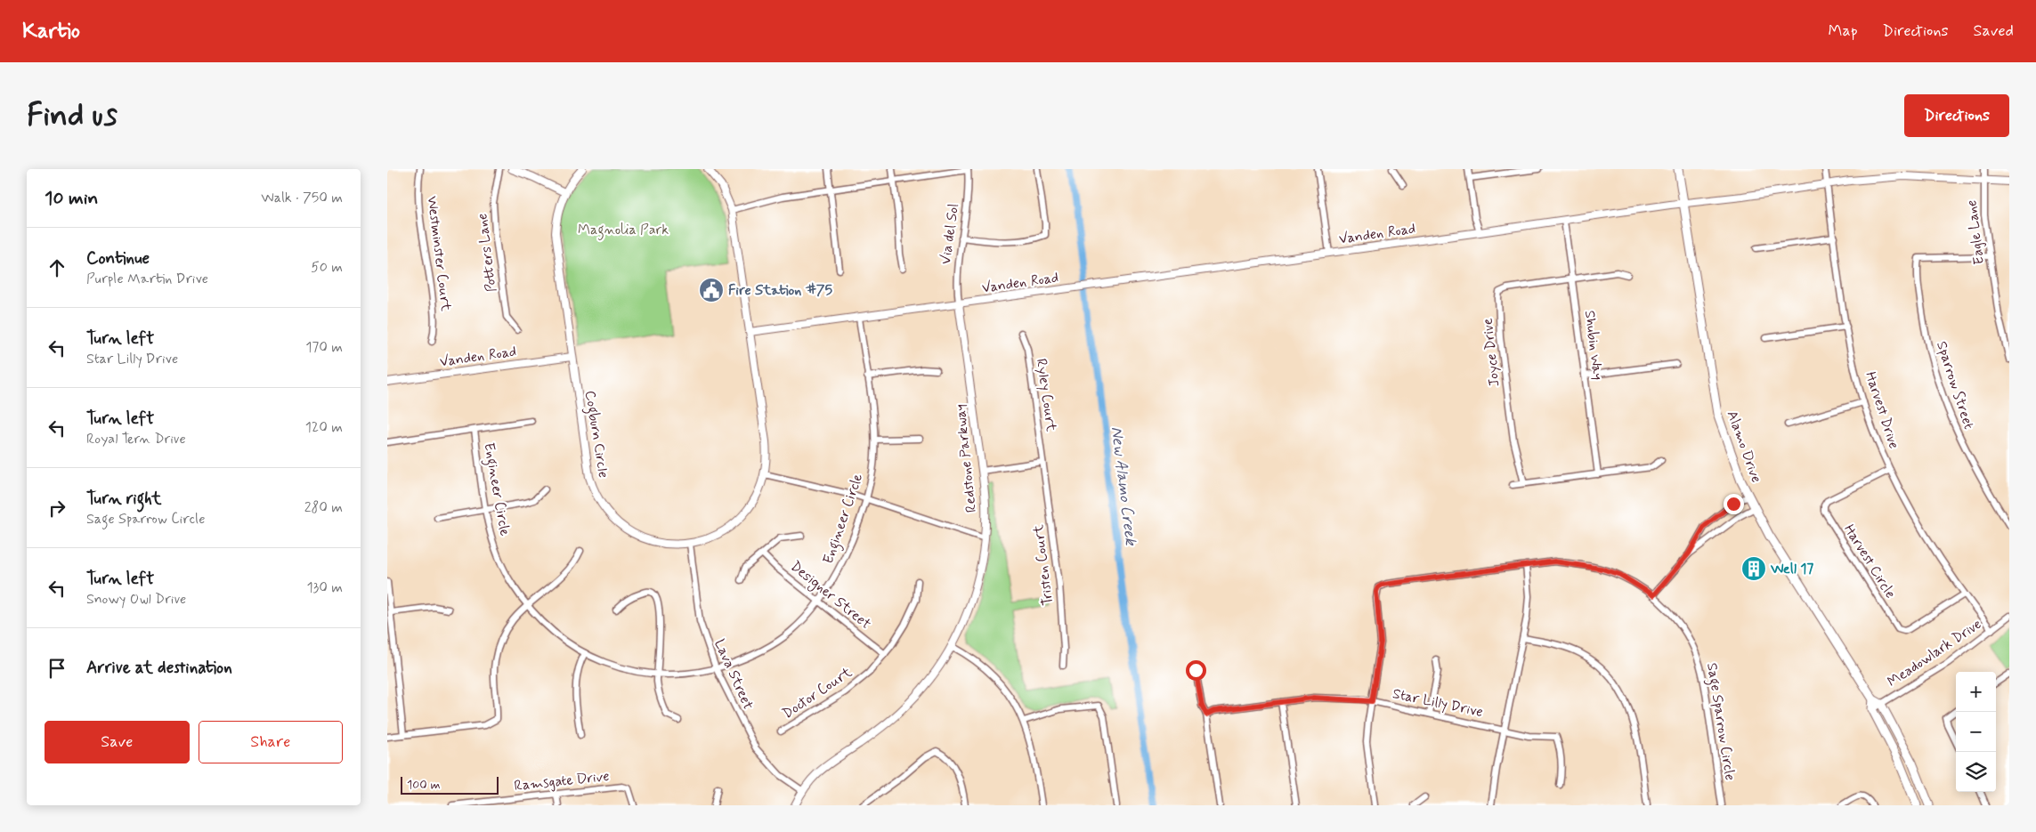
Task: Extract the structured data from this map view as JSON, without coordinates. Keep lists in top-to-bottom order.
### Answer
{
  "streets": {
    "main road": ["Alamo Drive"],
    "street": [
      "Eagle Lane",
      "Via del Sol",
      "Vanden Road",
      "Potters Lane",
      "Westminster Court",
      "Shubin Way",
      "Joyce Drive",
      "Sparrow Street",
      "Ryley Court",
      "Harvest Drive",
      "Cogburn Circle",
      "Redstone Parkway",
      "Engineer Circle",
      "Harvest Circle",
      "Tristen Court",
      "Designer Street",
      "Meadowlark Drive",
      "Lava Street",
      "Doctor Court",
      "Star Lilly Drive",
      "Sage Sparrow Circle",
      "Ramsgate Drive"
    ]
  },
  "crossings": [
    ["Eagle Lane", "Vanden Road"],
    ["Eagle Lane", "Sparrow Street"],
    ["Via del Sol", "Vanden Road"],
    ["Via del Sol", "Redstone Parkway"],
    ["Vanden Road", "Shubin Way"],
    ["Vanden Road", "Harvest Drive"],
    ["Vanden Road", "Cogburn Circle"],
    ["Vanden Road", "Alamo Drive"],
    ["Vanden Road", "Redstone Parkway"],
    ["Vanden Road", "Engineer Circle"],
    ["Shubin Way", "Joyce Drive"],
    ["Ryley Court", "Tristen Court"],
    ["Harvest Drive", "Harvest Circle"],
    ["Harvest Drive", "Meadowlark Drive"],
    ["Cogburn Circle", "Lava Street"],
    ["Alamo Drive", "Meadowlark Drive"],
    ["Redstone Parkway", "Lava Street"],
    ["Engineer Circle", "Designer Street"],
    ["Engineer Circle", "Lava Street"],
    ["Designer Street", "Doctor Court"],
    ["Star Lilly Drive", "Sage Sparrow Circle"]
  ],
  "water": ["New Alamo Creek"],
  "parks": ["Magnolia Park"],
  "places": {
    "public building": ["Fire Station #75"],
    "building": ["Well 17"]
  },
  "scale_bar": "100 m",
  "page": {
    "header": "Kartio",
    "nav": ["Map", "Directions", "Saved"],
    "buttons": [
      "Directions",
      ["Save", "Share"]
    ],
    "title": "Find us",
    "heading": ["10 min", "Walk · 750 m"],
    "list": [
      ["Continue", "Purple Martin Drive", "50 m"],
      ["Turn left", "Star Lilly Drive", "170 m"],
      ["Turn left", "Royal Tern Drive", "120 m"],
      ["Turn right", "Sage Sparrow Circle", "280 m"],
      ["Turn left", "Snowy Owl Drive", "130 m"],
      "Arrive at destination"
    ],
    "map_buttons": ["+", "−"],
    "scale": "100 m"
  }
}
